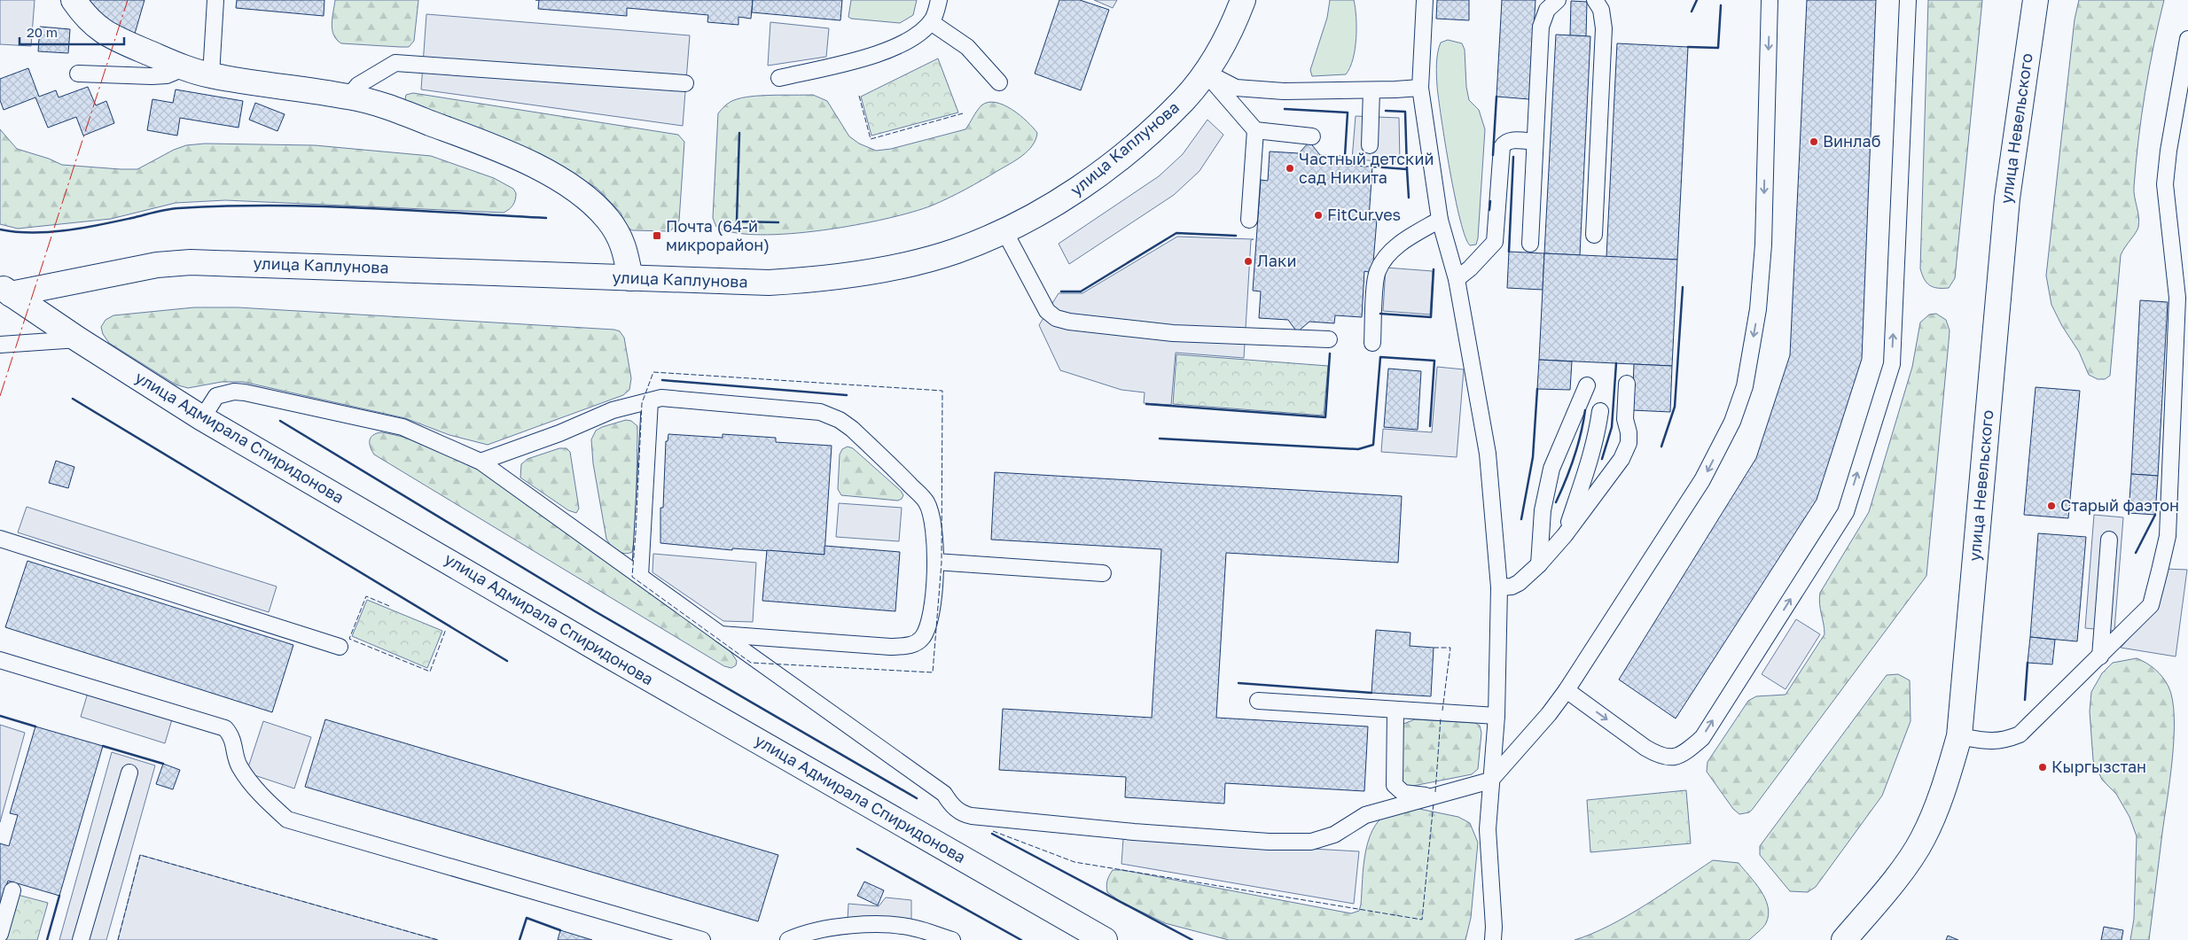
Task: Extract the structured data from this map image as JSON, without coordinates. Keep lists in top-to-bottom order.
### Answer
{
  "streets": {
    "main road": ["улица Невельского", "улица Каплунова", "улица Адмирала Спиридонова"]
  },
  "crossings": [
    ["улица Каплунова", "улица Адмирала Спиридонова"]
  ],
  "places": {
    "other": [
      "Винлаб",
      "Частный детский сад Никита",
      "FitCurves",
      "Лаки",
      "Старый фаэтон",
      "Кыргызстан"
    ],
    "transit": ["Почта (64-й микрорайон)"]
  },
  "scale_bar": "20 m"
}
